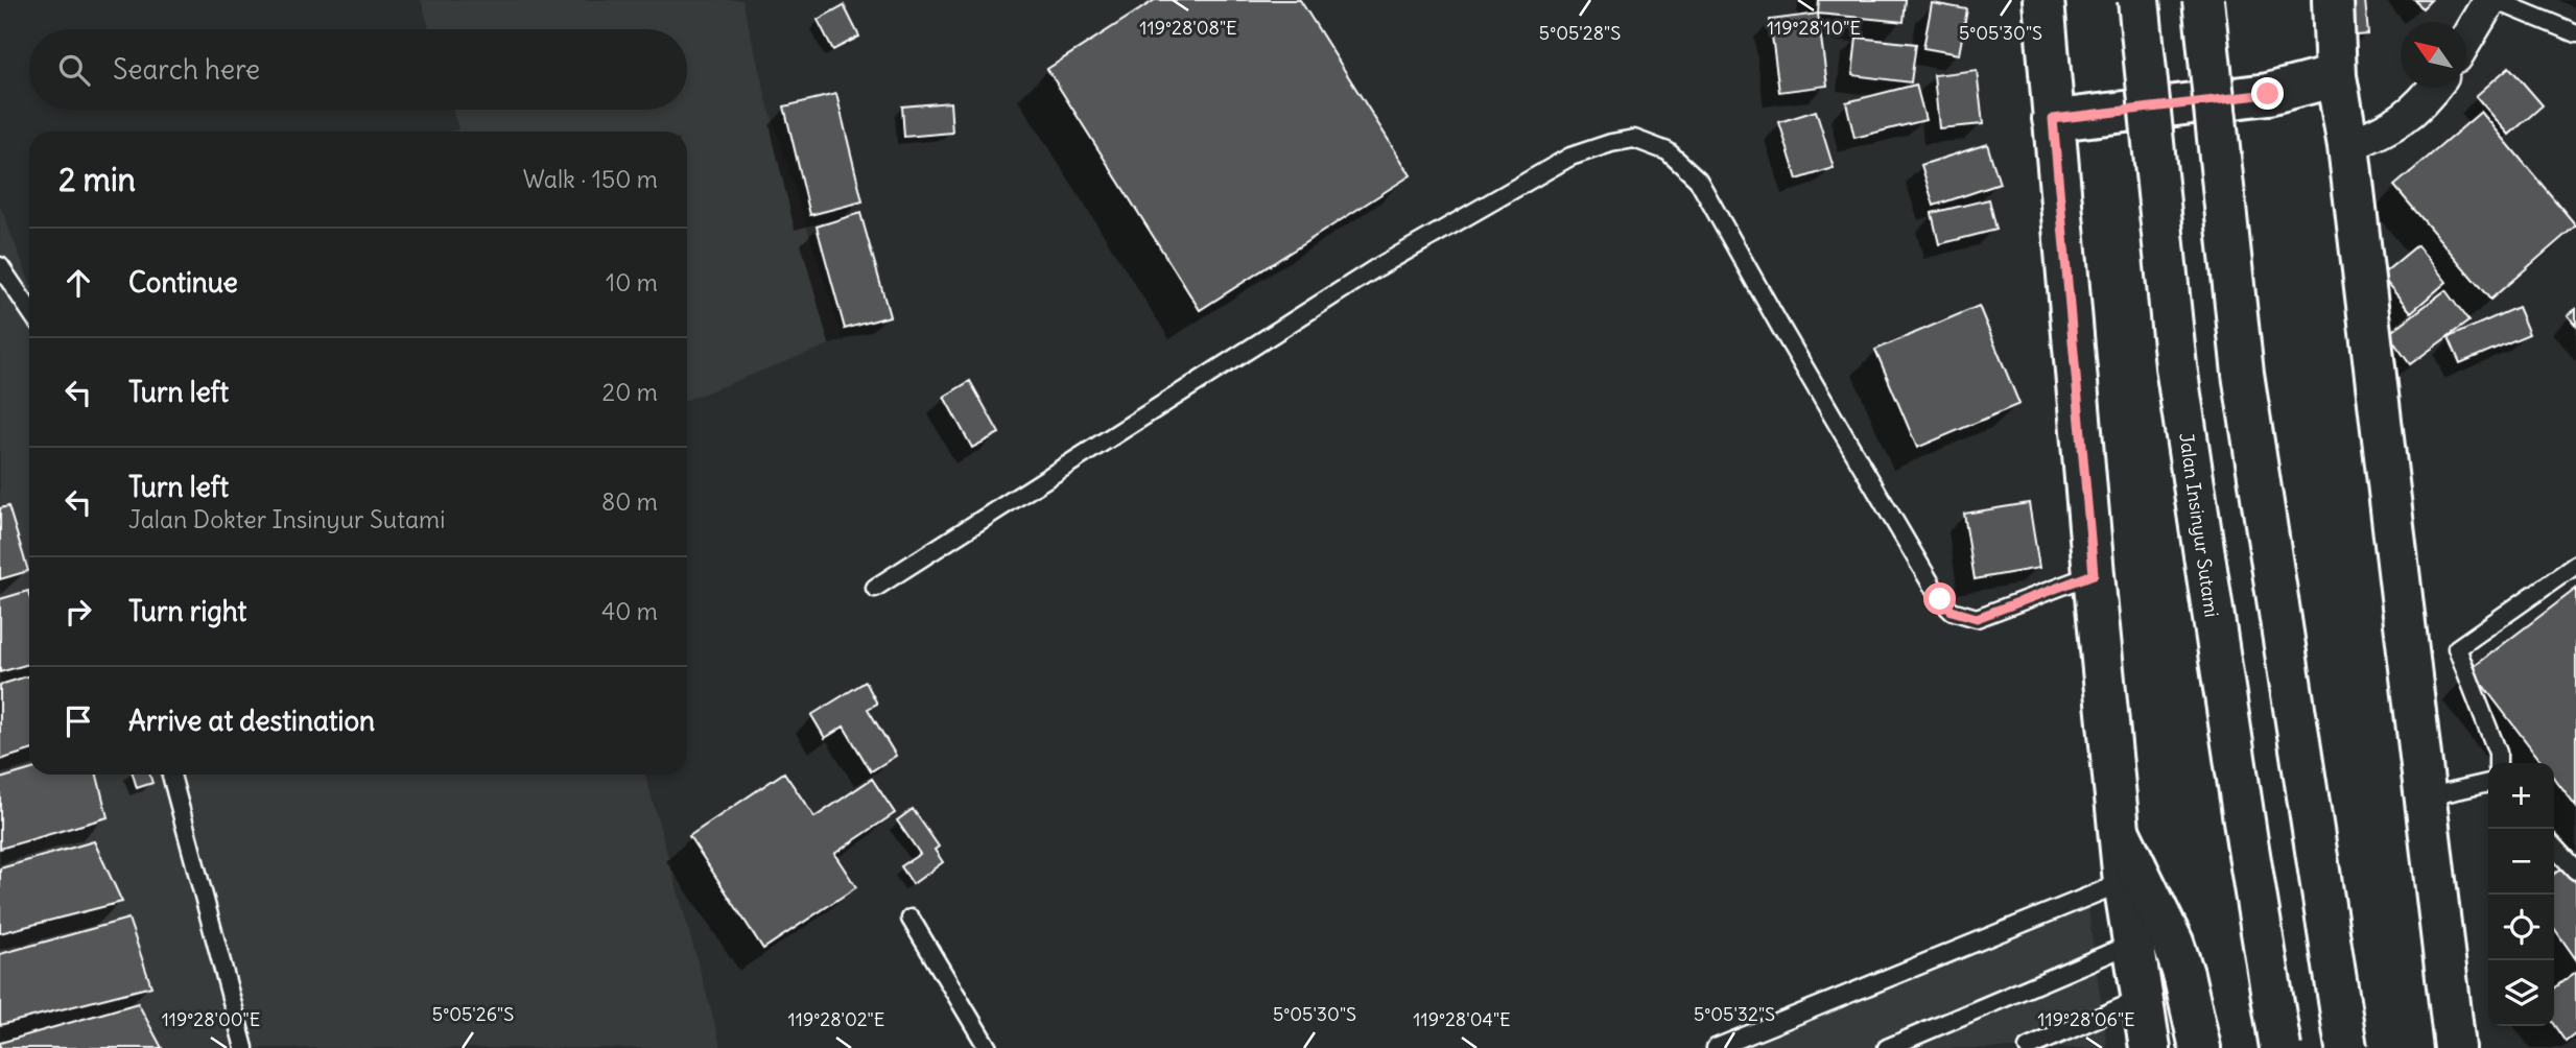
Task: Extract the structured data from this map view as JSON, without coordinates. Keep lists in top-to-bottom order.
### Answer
{
  "streets": {
    "main road": ["Jalan Insinyur Sutami"]
  },
  "north": "top left",
  "page": {
    "search": "Search here",
    "heading": ["2 min", "Walk · 150 m"],
    "list": [
      ["Continue", "10 m"],
      ["Turn left", "20 m"],
      ["Turn left", "Jalan Dokter Insinyur Sutami", "80 m"],
      ["Turn right", "40 m"],
      "Arrive at destination"
    ],
    "map_buttons": ["+", "−"]
  },
  "coordinates": [
    "119°28'08\"E",
    "119°28'10\"E",
    "5°05'28\"S",
    "5°05'30\"S",
    "5°05'26\"S",
    "5°05'32\"S",
    "119°28'00\"E",
    "119°28'02\"E",
    "119°28'04\"E",
    "119°28'06\"E"
  ]
}
